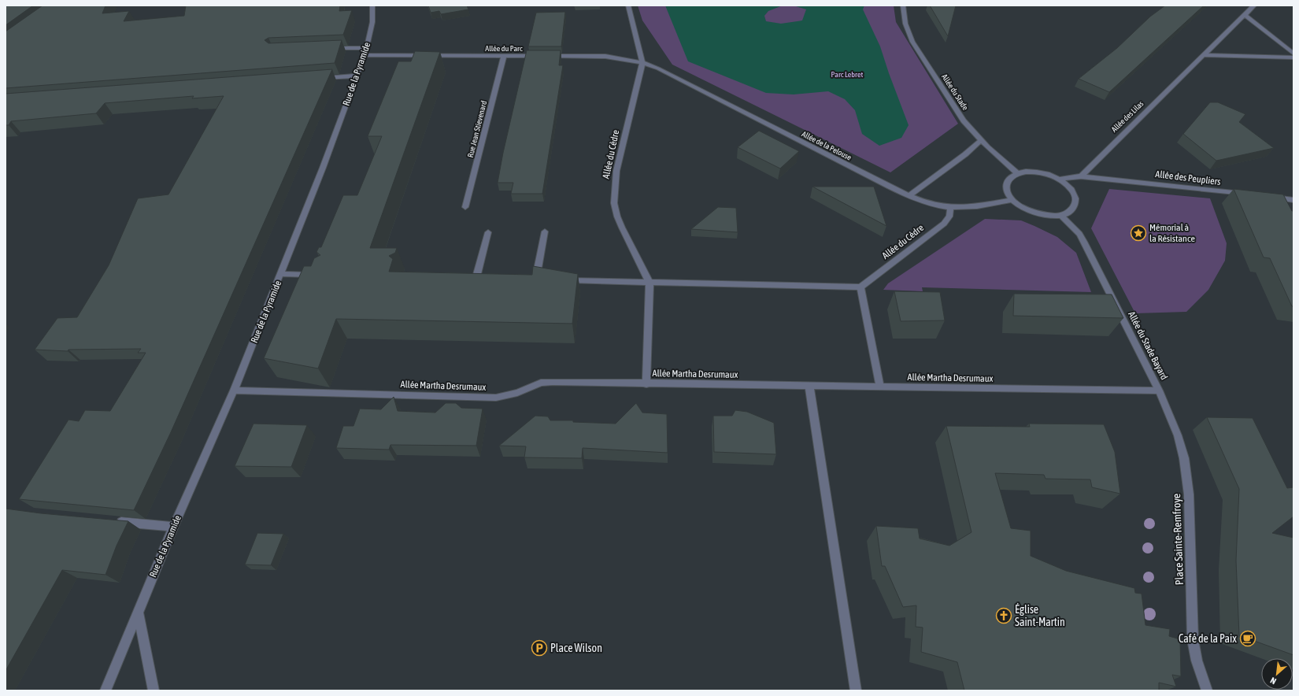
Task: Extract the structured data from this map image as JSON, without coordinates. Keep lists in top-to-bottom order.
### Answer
{
  "streets": {
    "street": [
      "Allée du Parc",
      "Rue de la Pyramide",
      "Allée du Stade",
      "Allée des Lilas",
      "Rue Jean Stievenard",
      "Allée de la Pelouse",
      "Allée du Cèdre",
      "Allée des Peupliers",
      "Allée du Stade Bayard",
      "Allée Martha Desrumaux",
      "Place Sainte-Remfroye"
    ]
  },
  "crossings": [
    ["Allée du Parc", "Rue de la Pyramide"],
    ["Allée du Parc", "Rue Jean Stievenard"],
    ["Rue de la Pyramide", "Allée Martha Desrumaux"],
    ["Allée du Stade", "Allée de la Pelouse"],
    ["Allée du Stade", "Allée du Stade Bayard"],
    ["Allée des Lilas", "Allée des Peupliers"],
    ["Allée de la Pelouse", "Allée du Cèdre"],
    ["Allée de la Pelouse", "Allée du Stade Bayard"],
    ["Allée du Cèdre", "Allée Martha Desrumaux"],
    ["Allée du Stade Bayard", "Allée Martha Desrumaux"],
    ["Allée du Stade Bayard", "Place Sainte-Remfroye"],
    ["Allée Martha Desrumaux", "Place Sainte-Remfroye"]
  ],
  "parks": ["Parc Lebret"],
  "places": {
    "place": ["Mémorial à la Résistance"],
    "church": ["Église Saint-Martin"],
    "cafe": ["Café de la Paix"],
    "parking": ["Place Wilson"]
  },
  "north": "bottom left"
}
